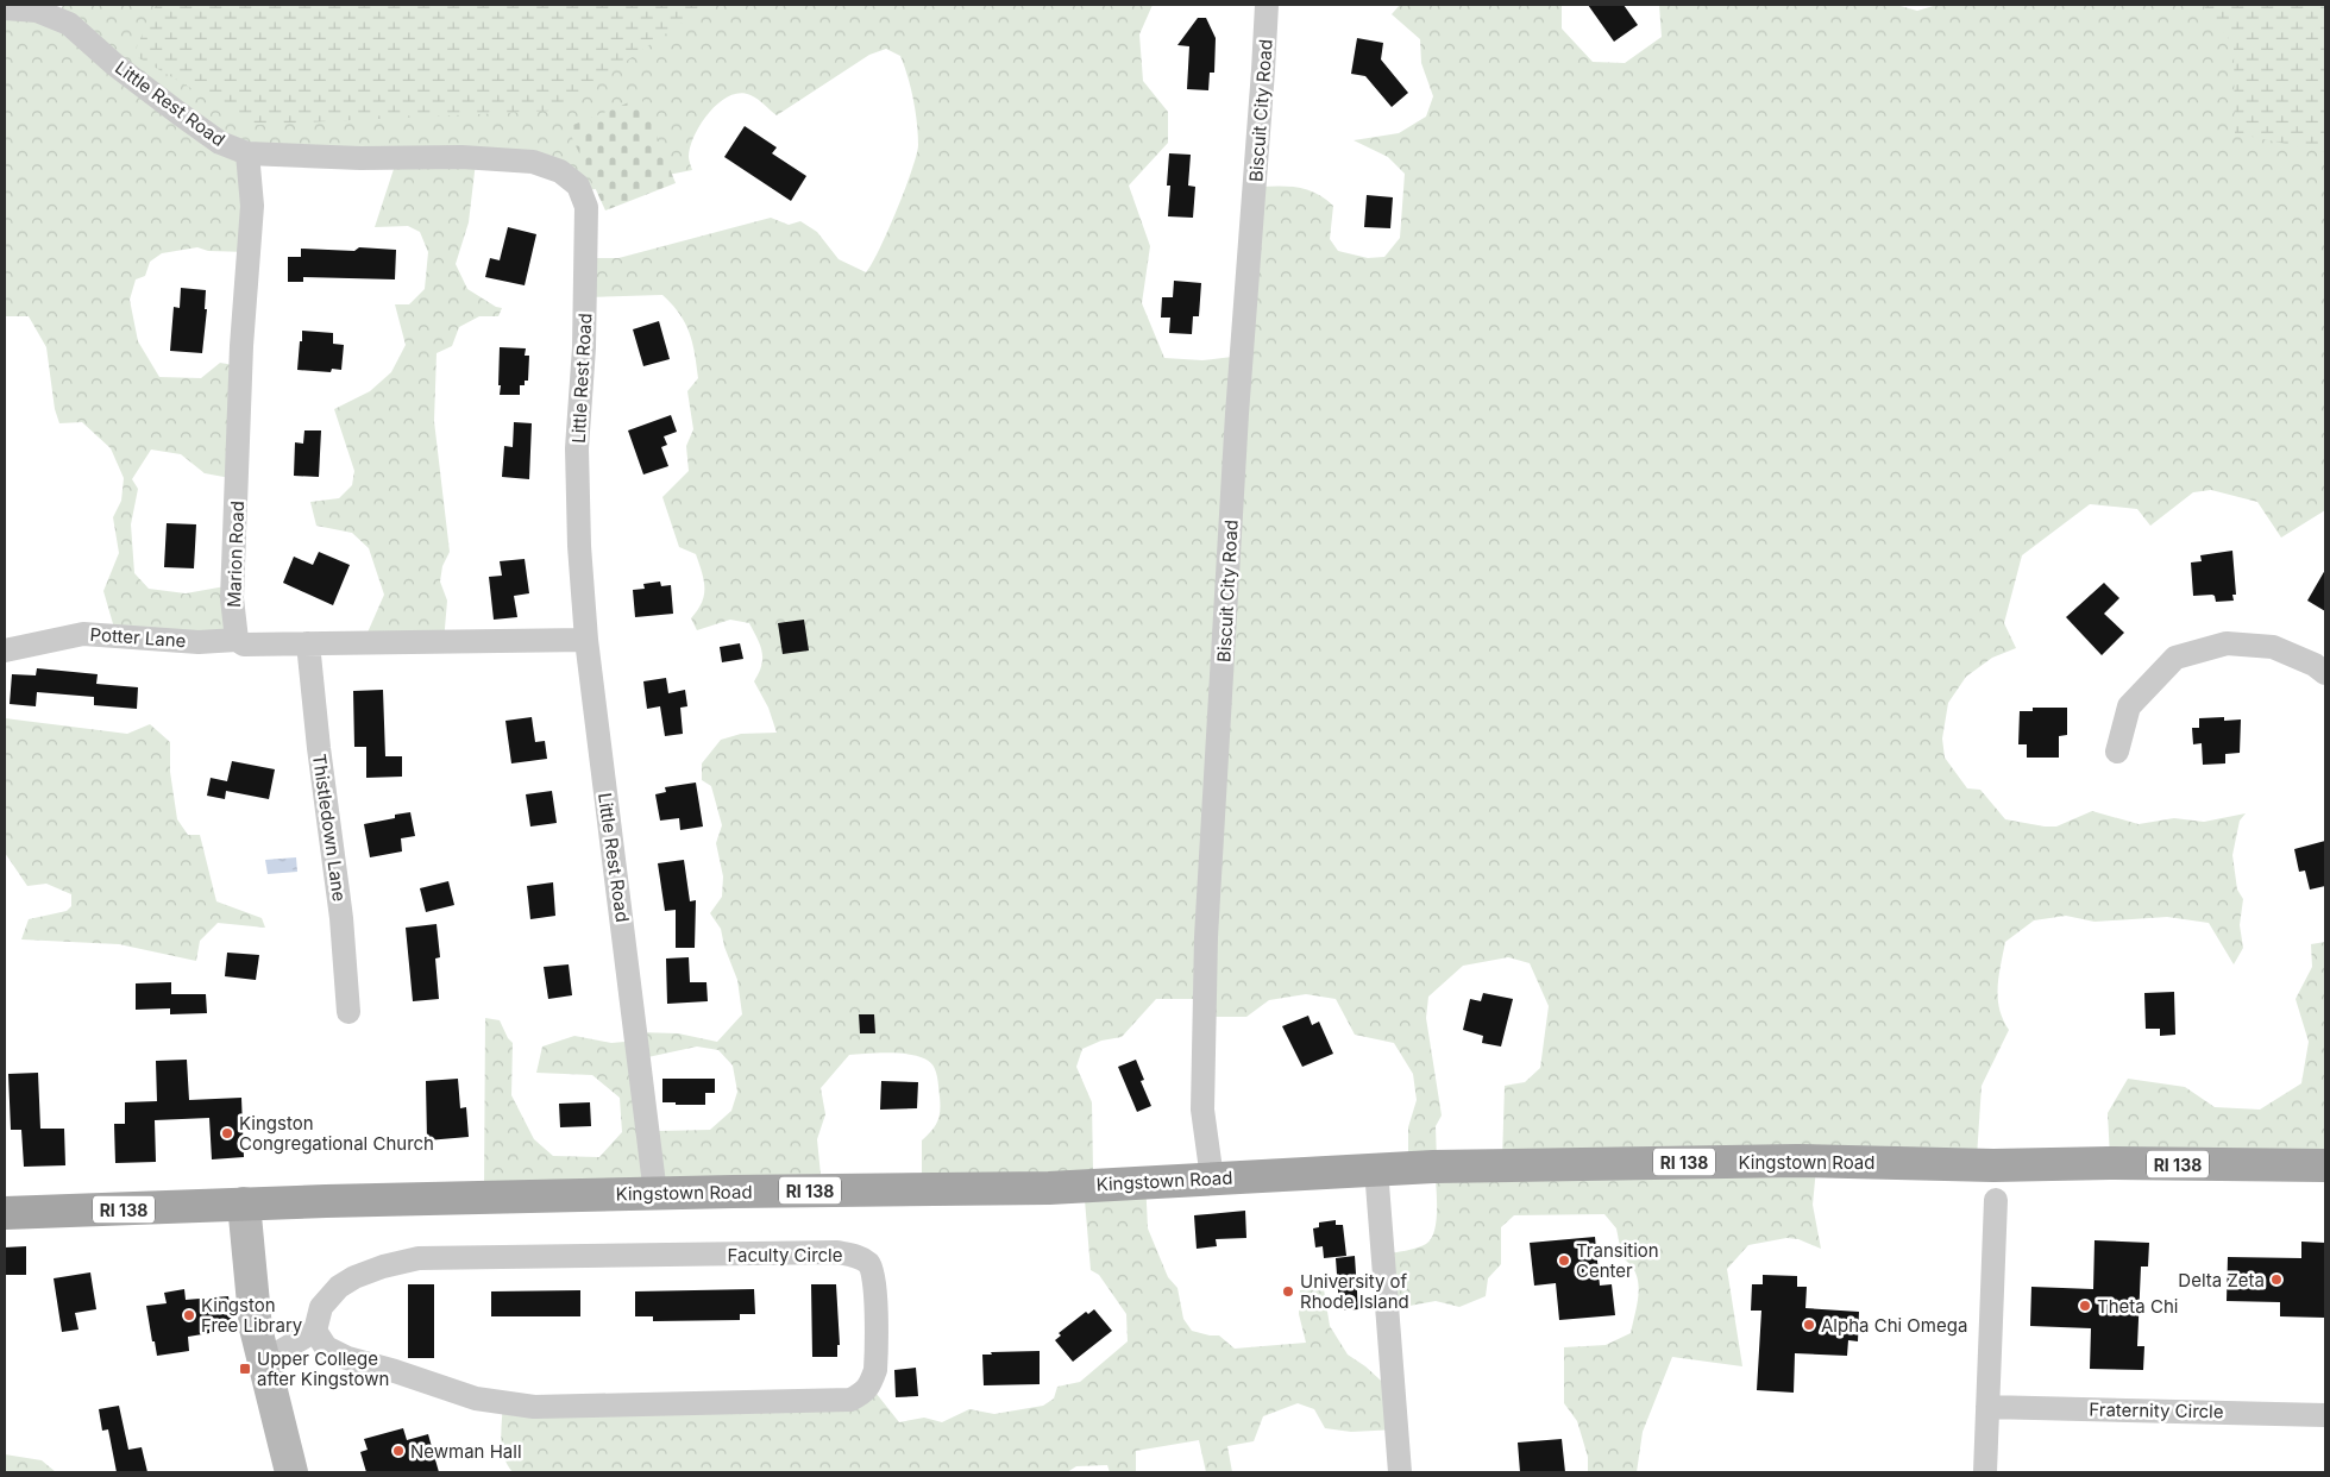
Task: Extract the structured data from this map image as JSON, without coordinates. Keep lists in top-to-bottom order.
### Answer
{
  "streets": {
    "main road": ["RI 138", "Kingstown Road"],
    "street": [
      "Little Rest Road",
      "Biscuit City Road",
      "Marion Road",
      "Potter Lane",
      "Thistledown Lane",
      "Faculty Circle",
      "Fraternity Circle"
    ]
  },
  "crossings": [
    ["Little Rest Road", "Marion Road"],
    ["Little Rest Road", "Kingstown Road"],
    ["Biscuit City Road", "Kingstown Road"],
    ["Marion Road", "Potter Lane"]
  ],
  "places": {
    "other": [
      "Kingston Congregational Church",
      "Transition Center",
      "Delta Zeta",
      "University of Rhode Island",
      "Theta Chi",
      "Kingston Free Library",
      "Alpha Chi Omega",
      "Newman Hall"
    ],
    "transit": ["Upper College after Kingstown"]
  }
}
